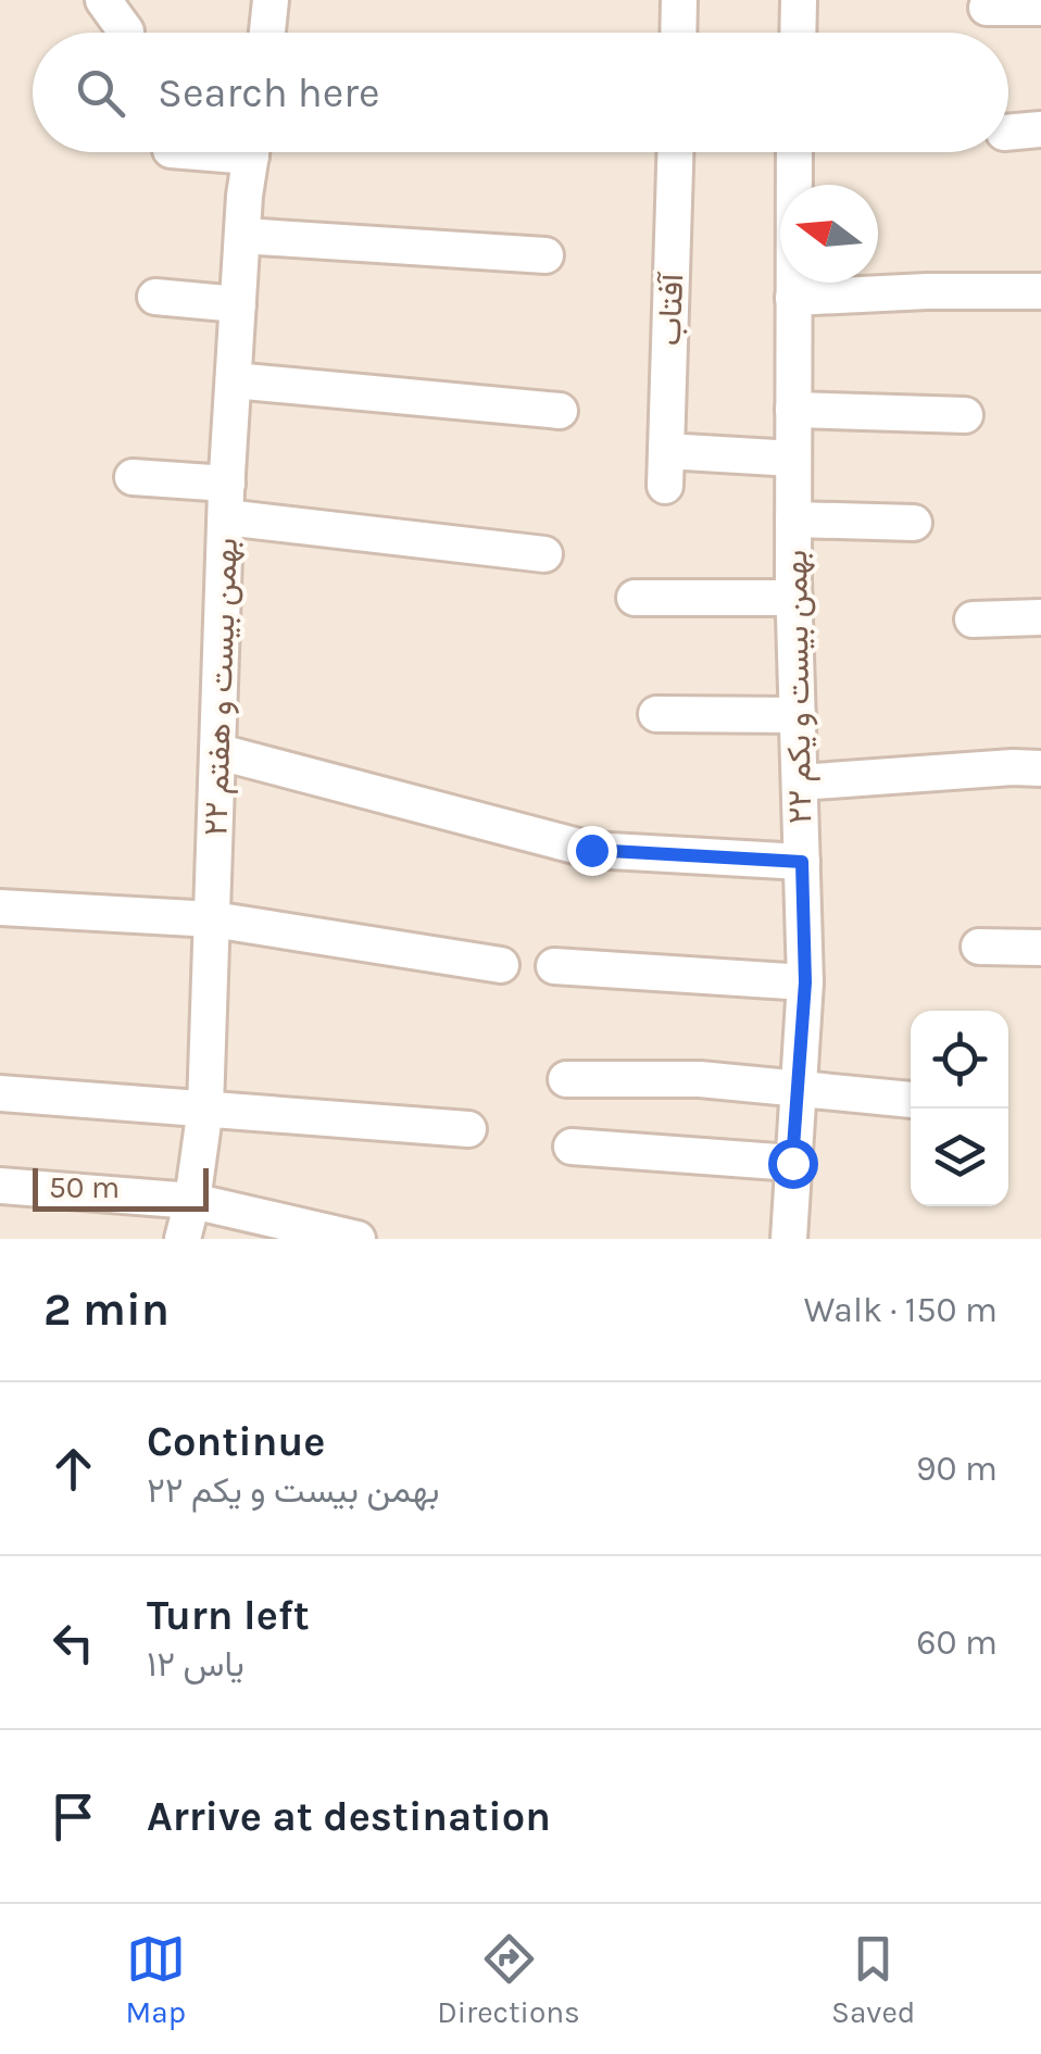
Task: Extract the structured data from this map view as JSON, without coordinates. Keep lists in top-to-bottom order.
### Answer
{
  "streets": {
    "street": ["آفتاب", "۲۲ بهمن بیست و هفتم", "۲۲ بهمن بیست و یکم"]
  },
  "crossings": [
    ["آفتاب", "۲۲ بهمن بیست و یکم"]
  ],
  "scale_bar": "50 m",
  "north": "left",
  "page": {
    "search": "Search here",
    "scale": "50 m",
    "heading": ["2 min", "Walk · 150 m"],
    "list": [
      ["Continue", "۲۲ بهمن بیست و یکم", "90 m"],
      ["Turn left", "یاس ۱۲", "60 m"],
      "Arrive at destination"
    ],
    "nav": ["Map", "Directions", "Saved"]
  }
}
